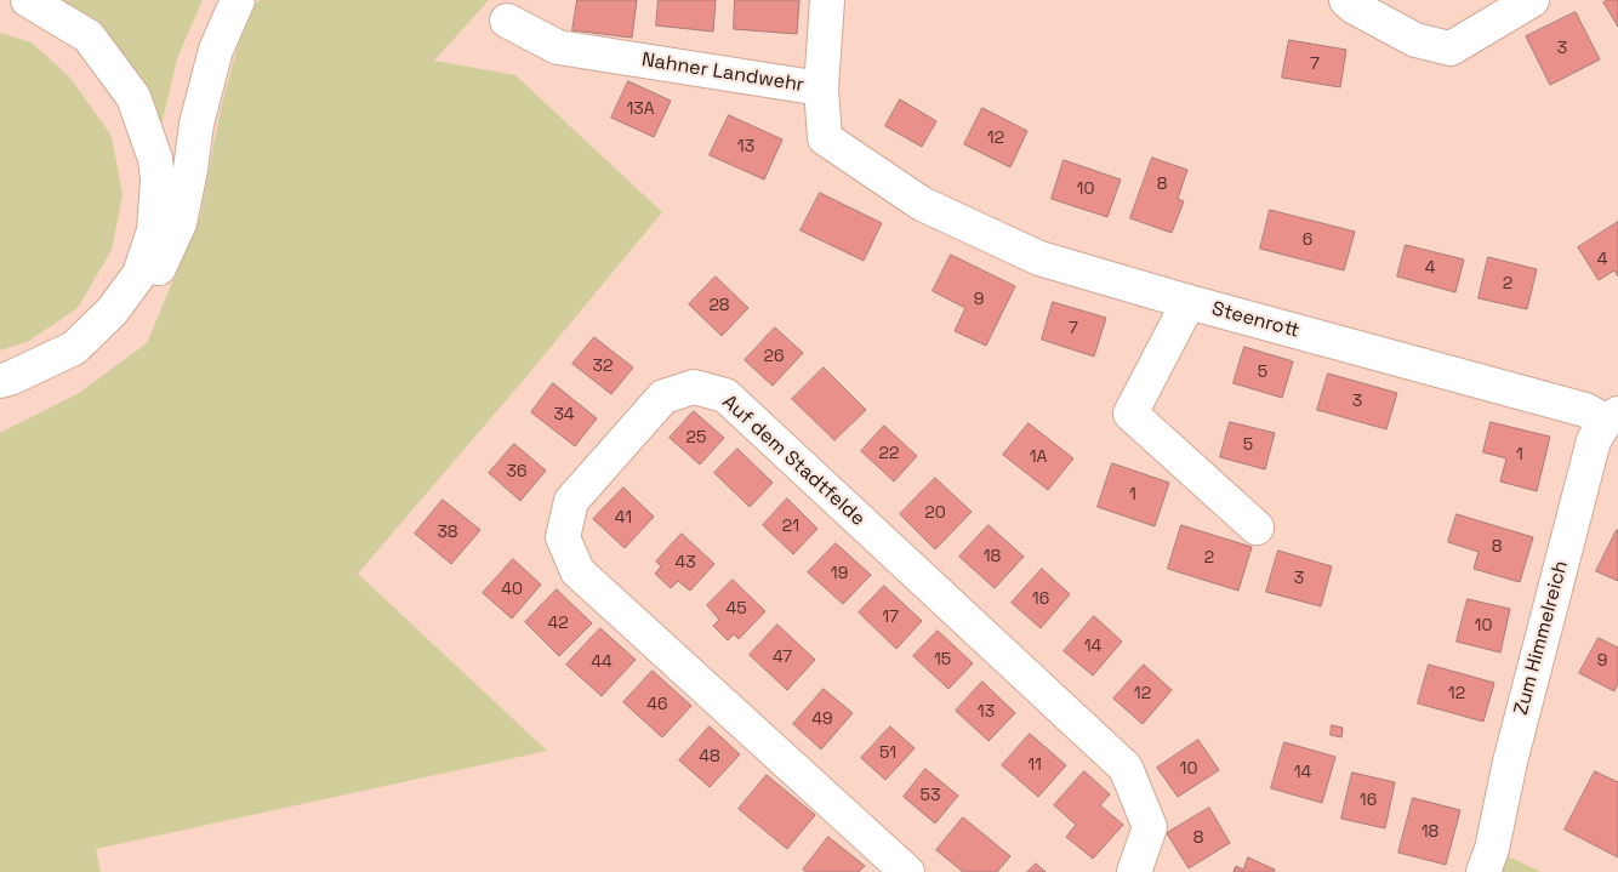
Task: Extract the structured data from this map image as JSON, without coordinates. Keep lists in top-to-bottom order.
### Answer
{
  "streets": {
    "main road": [
      "Nahner Landwehr",
      "Steenrott",
      "Auf dem Stadtfelde",
      "Zum Himmelreich"
    ]
  },
  "crossings": [
    ["Nahner Landwehr", "Steenrott"],
    ["Steenrott", "Zum Himmelreich"]
  ],
  "house_numbers": [
    "3",
    "7",
    "13A",
    "12",
    "13",
    "8",
    "10",
    "6",
    "4",
    "4",
    "2",
    "9",
    "28",
    "7",
    "26",
    "32",
    "5",
    "3",
    "34",
    "25",
    "5",
    "22",
    "1",
    "1A",
    "36",
    "1",
    "20",
    "41",
    "21",
    "38",
    "8",
    "18",
    "2",
    "43",
    "19",
    "3",
    "40",
    "16",
    "45",
    "17",
    "42",
    "10",
    "14",
    "47",
    "15",
    "9",
    "44",
    "12",
    "12",
    "46",
    "13",
    "49",
    "51",
    "48",
    "11",
    "10",
    "14",
    "53",
    "16",
    "18",
    "8"
  ]
}
